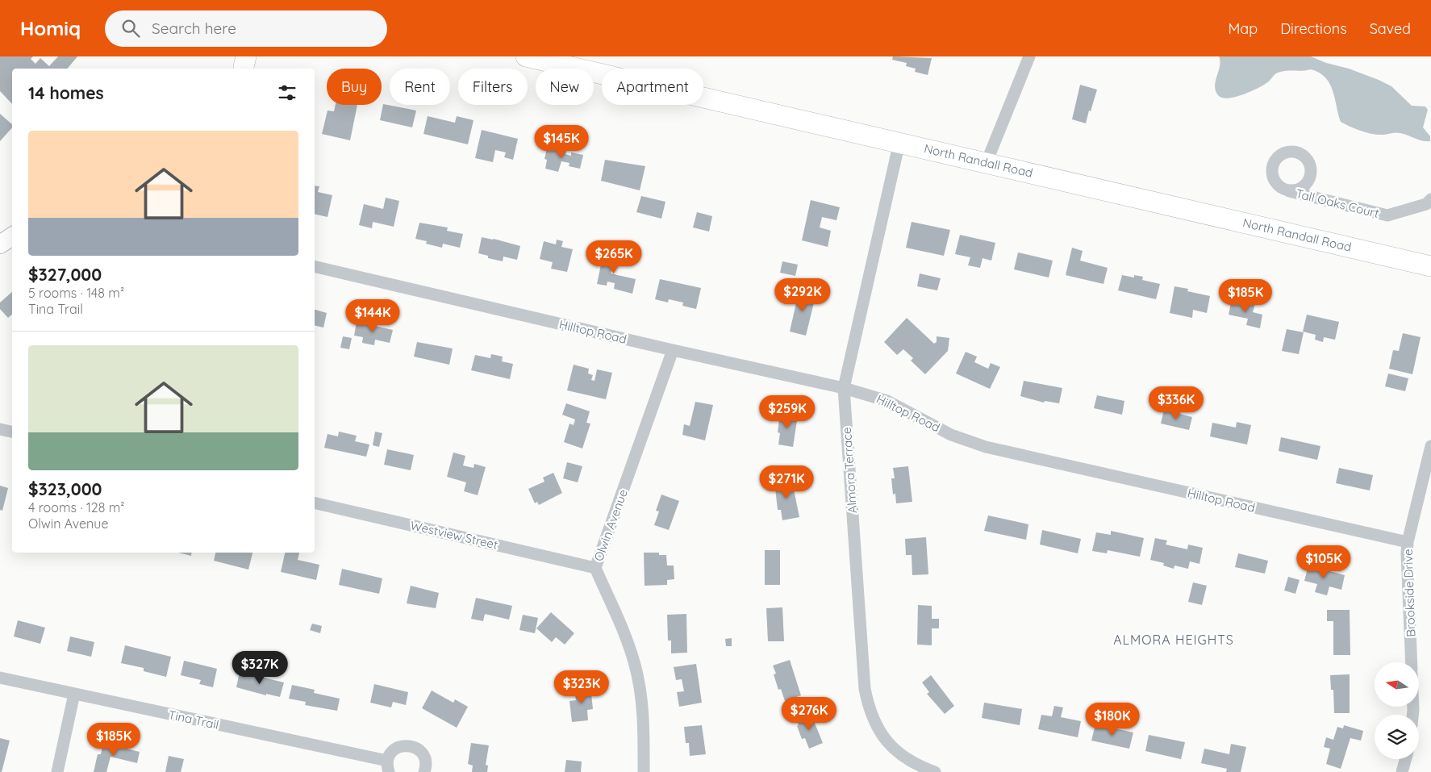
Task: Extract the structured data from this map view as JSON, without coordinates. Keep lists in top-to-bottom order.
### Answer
{
  "streets": {
    "main road": ["North Randall Road"],
    "street": [
      "Tall Oaks Court",
      "Hilltop Road",
      "Almora Terrace",
      "Olwin Avenue",
      "Westview Street",
      "Brookside Drive",
      "Tina Trail"
    ]
  },
  "crossings": [
    ["North Randall Road", "Almora Terrace"],
    ["Hilltop Road", "Almora Terrace"],
    ["Hilltop Road", "Olwin Avenue"],
    ["Hilltop Road", "Brookside Drive"],
    ["Olwin Avenue", "Westview Street"]
  ],
  "districts": ["ALMORA HEIGHTS"],
  "north": "left",
  "page": {
    "header": "Homiq",
    "search": "Search here",
    "nav": ["Map", "Directions", "Saved"],
    "chip": [
      "Buy",
      "Rent",
      "Filters",
      "New",
      "Apartment"
    ],
    "heading": "14 homes",
    "list": [
      {
        "name": "$327,000",
        "note": "5 rooms · 148 m² · Tina Trail"
      },
      {
        "name": "$323,000",
        "note": "4 rooms · 128 m² · Olwin Avenue"
      }
    ],
    "price": [
      "$145K",
      "$265K",
      "$292K",
      "$185K",
      "$144K",
      "$336K",
      "$259K",
      "$271K",
      "$105K",
      "$327K",
      "$323K",
      "$276K",
      "$180K",
      "$185K"
    ]
  }
}
